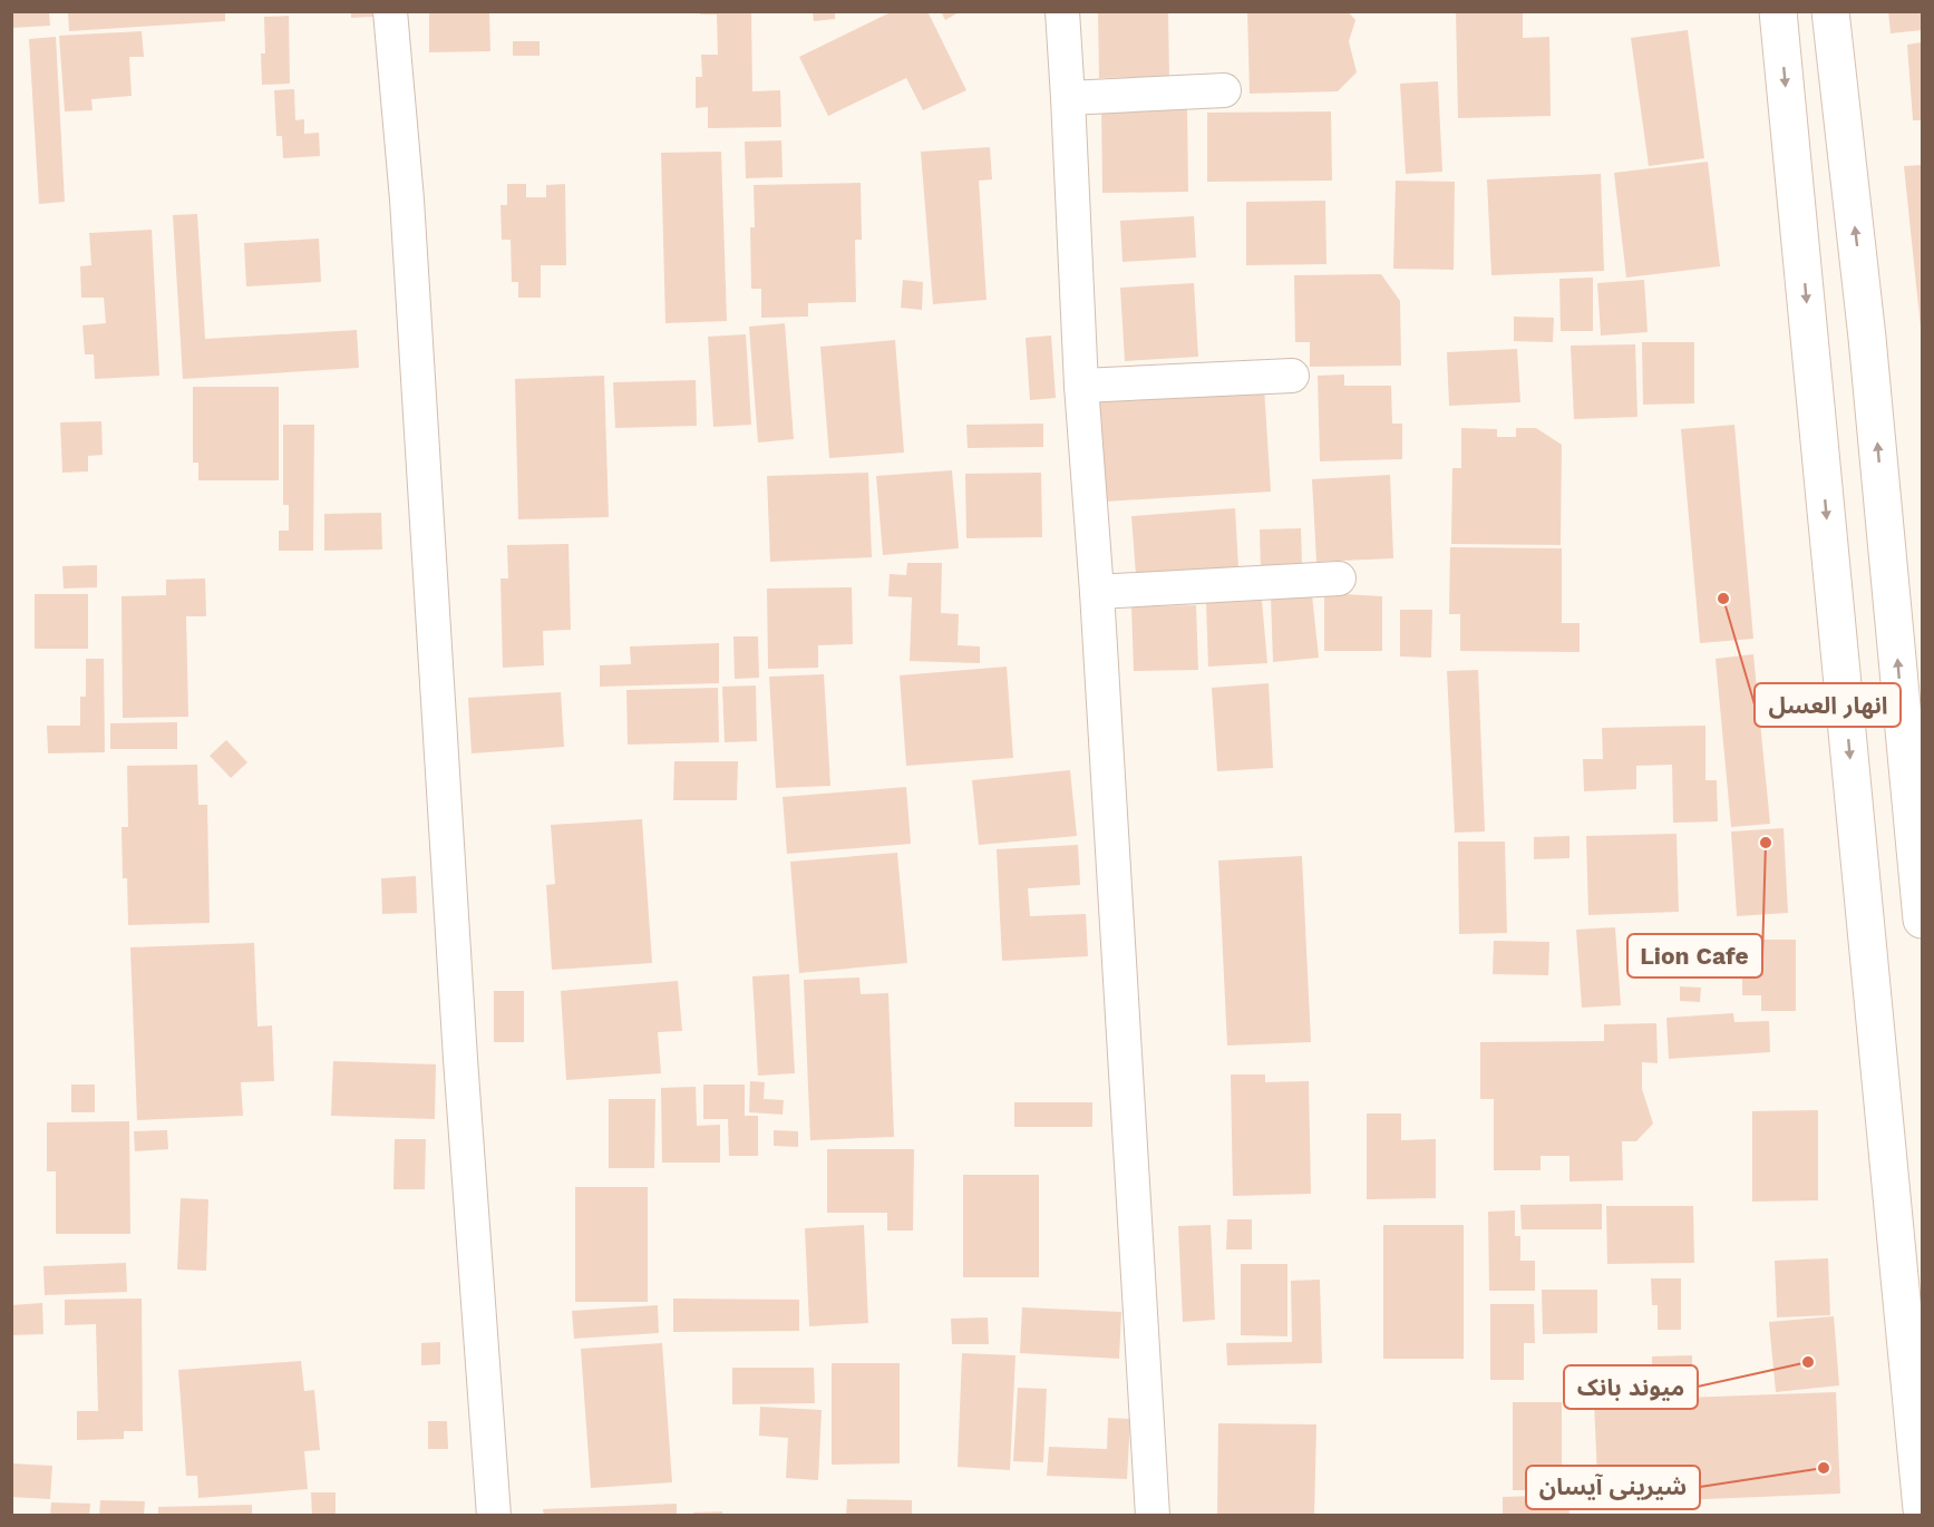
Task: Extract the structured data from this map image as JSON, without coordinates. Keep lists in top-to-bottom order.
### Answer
{
  "places": [
    "انهار العسل",
    "Lion Cafe",
    "میوند بانک",
    "شیرینی آیسان"
  ]
}
